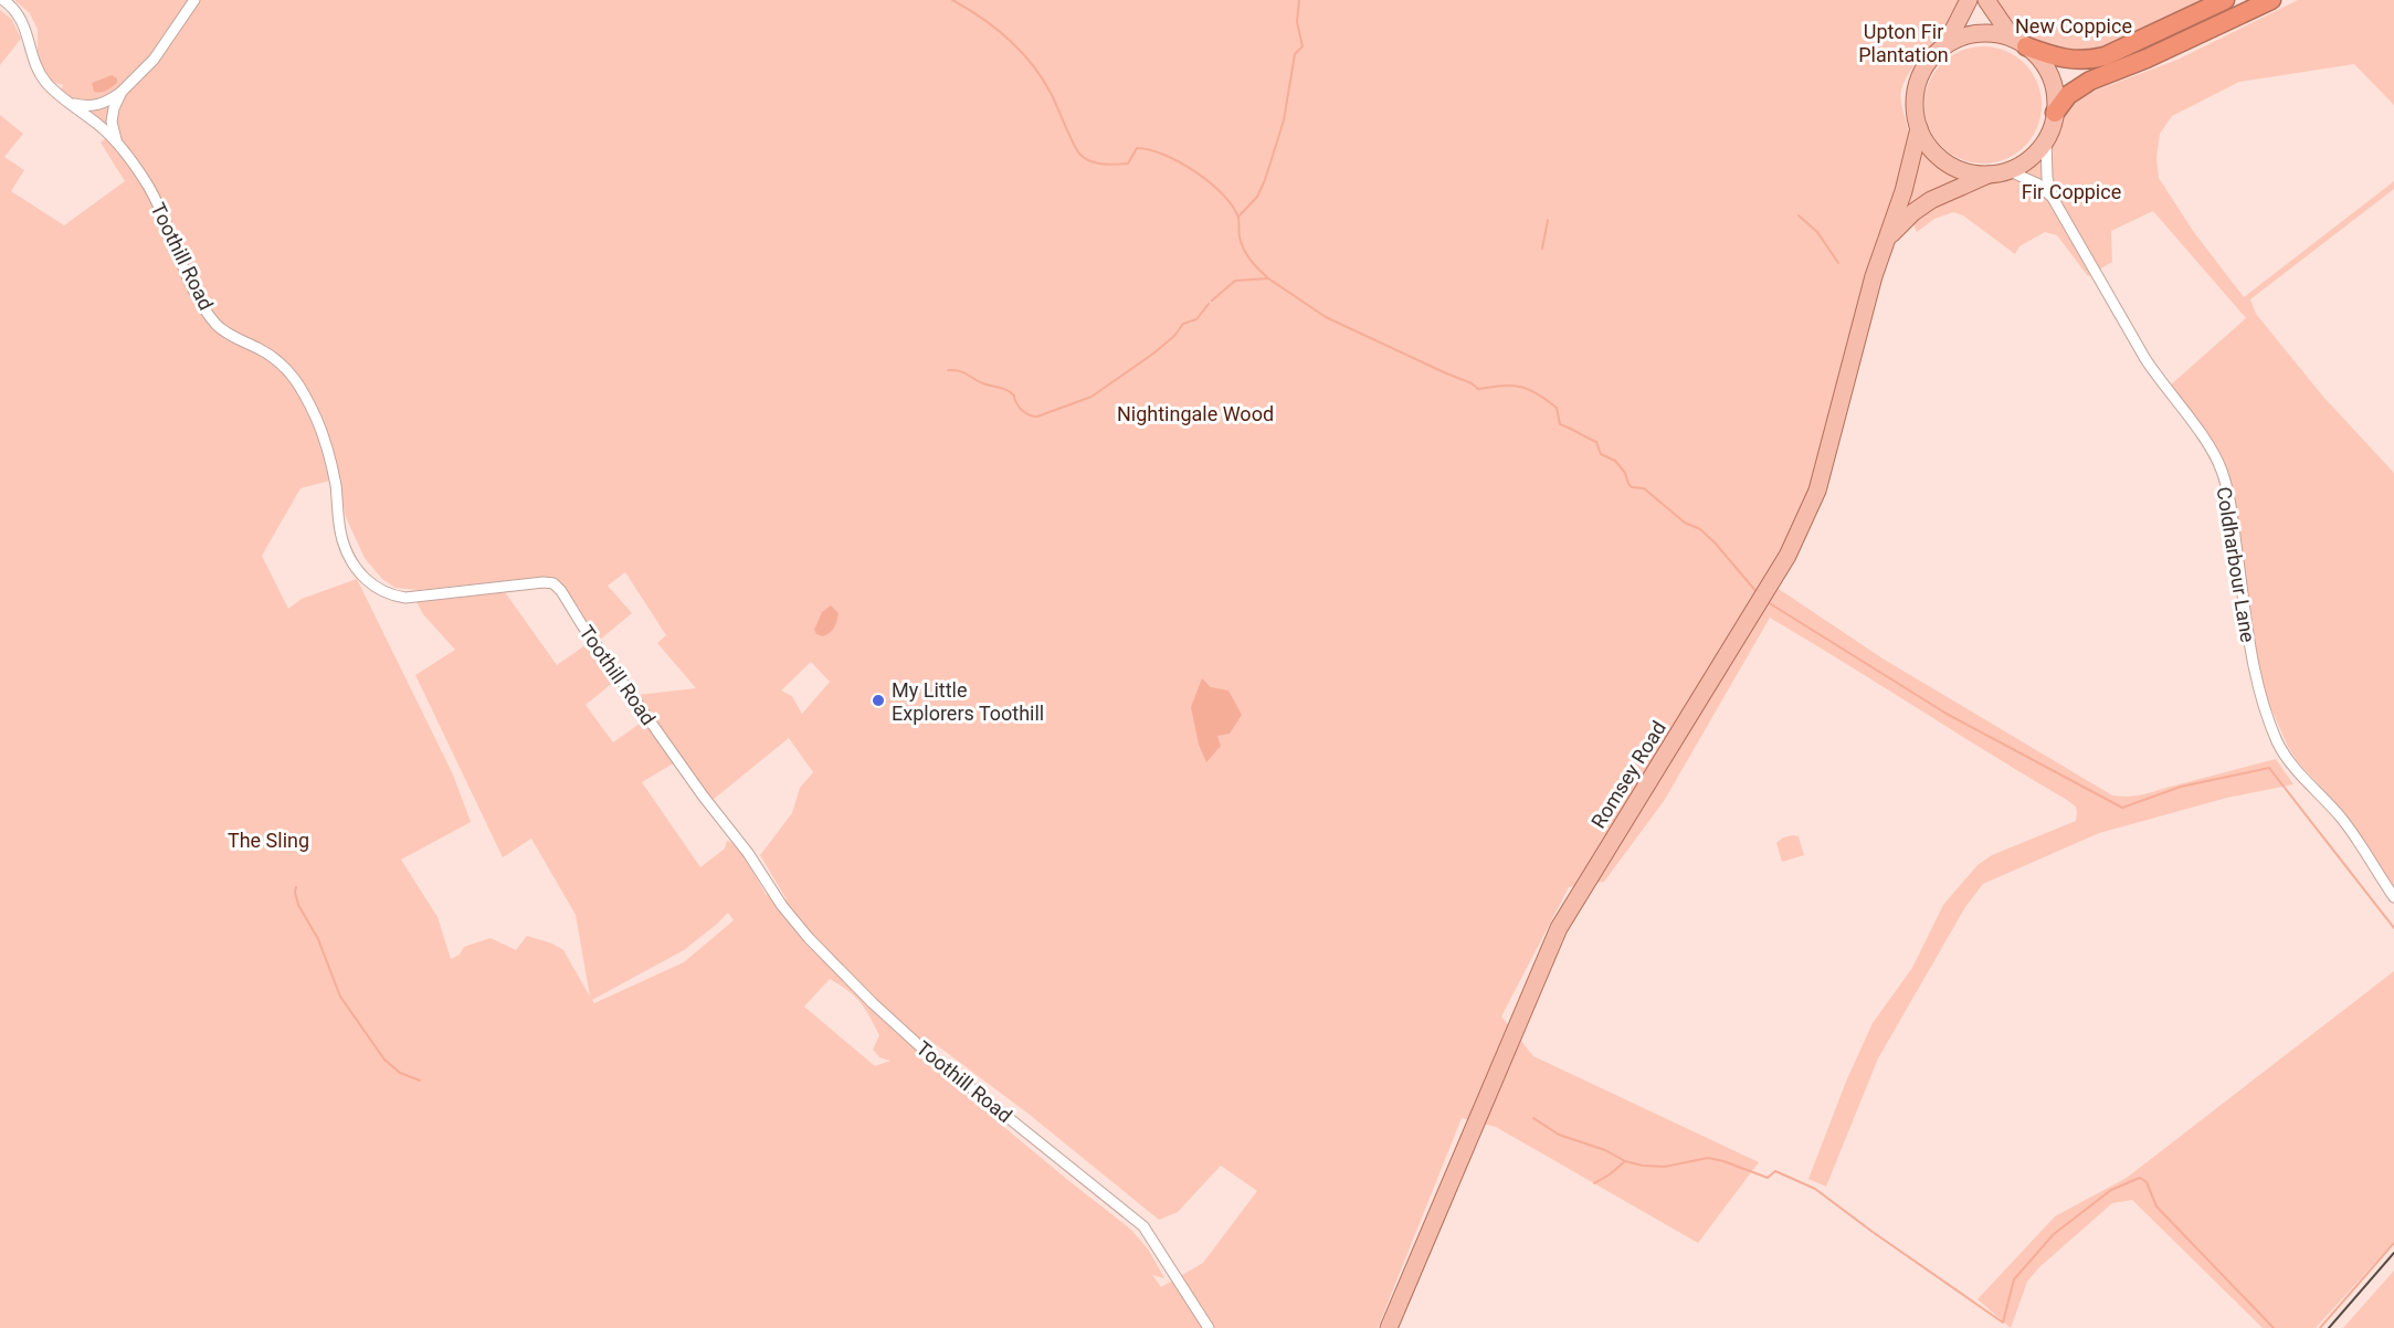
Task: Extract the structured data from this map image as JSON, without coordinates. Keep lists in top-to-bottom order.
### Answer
{
  "streets": {
    "main road": ["Romsey Road"],
    "street": ["Toothill Road", "Coldharbour Lane"]
  },
  "crossings": [
    ["Coldharbour Lane", "Romsey Road"]
  ],
  "parks": [
    "New Coppice",
    "Upton Fir Plantation",
    "Fir Coppice",
    "Nightingale Wood",
    "The Sling"
  ],
  "places": ["My Little Explorers Toothill"]
}
